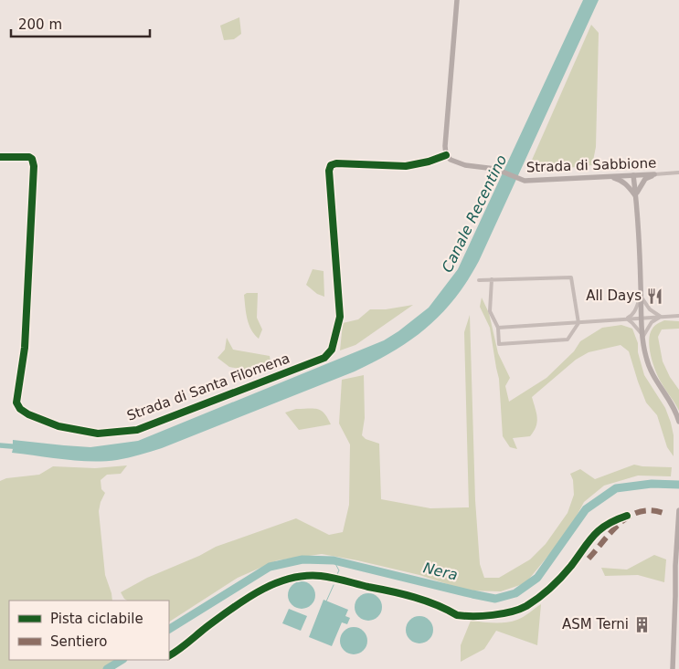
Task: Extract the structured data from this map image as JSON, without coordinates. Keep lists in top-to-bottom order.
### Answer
{
  "streets": {
    "main road": ["Strada di Sabbione"],
    "street": ["Strada di Santa Filomena"]
  },
  "crossings": [
    ["Strada di Sabbione", "Strada di Santa Filomena"]
  ],
  "water": ["Canale Recentino", "Nera"],
  "places": {
    "restaurant": ["All Days"],
    "building": ["ASM Terni"]
  },
  "legend": ["Pista ciclabile", "Sentiero"],
  "scale_bar": "200 m"
}
